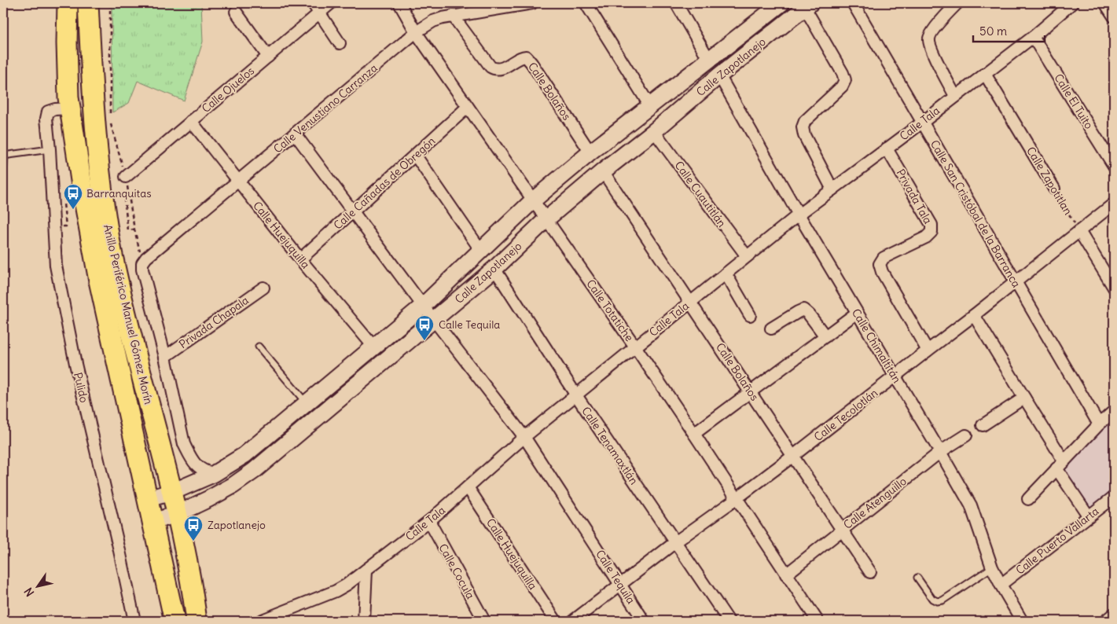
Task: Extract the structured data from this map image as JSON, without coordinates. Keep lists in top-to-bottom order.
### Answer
{
  "streets": {
    "highway": ["Anillo Periférico Manuel Gómez Morín"],
    "street": [
      "Calle Zapotlanejo",
      "Calle Ojuelos",
      "Calle Bolaños",
      "Calle El Tuito",
      "Calle Venustiano Carranza",
      "Calle Tala",
      "Calle Zapotitlan",
      "Calle Cañadas de Obregón",
      "Calle Cuautitlán",
      "Privada Tala",
      "Calle San Cristóbal de la Barranca",
      "Calle Huejuquilla",
      "Calle Totatiche",
      "Privada Chapala",
      "Calle Chimaltitán",
      "Pulido",
      "Calle Tecolotlán",
      "Calle Tenamaxtlán",
      "Calle Atenguillo",
      "Calle Puerto Vallarta",
      "Calle Cocula",
      "Calle Tequila"
    ]
  },
  "crossings": [
    ["Calle Zapotlanejo", "Calle Bolaños"],
    ["Calle Zapotlanejo", "Calle Cuautitlán"],
    ["Calle Zapotlanejo", "Calle Huejuquilla"],
    ["Calle Zapotlanejo", "Calle Totatiche"],
    ["Calle Zapotlanejo", "Anillo Periférico Manuel Gómez Morín"],
    ["Calle Zapotlanejo", "Calle Chimaltitán"],
    ["Calle Zapotlanejo", "Calle Tenamaxtlán"],
    ["Calle Zapotlanejo", "Calle Tequila"],
    ["Calle Ojuelos", "Calle Huejuquilla"],
    ["Calle Bolaños", "Calle Venustiano Carranza"],
    ["Calle Bolaños", "Calle Tala"],
    ["Calle Bolaños", "Calle Tecolotlán"],
    ["Calle Bolaños", "Calle Atenguillo"],
    ["Calle El Tuito", "Calle Tala"],
    ["Calle Venustiano Carranza", "Calle Huejuquilla"],
    ["Calle Venustiano Carranza", "Calle Totatiche"],
    ["Calle Venustiano Carranza", "Calle Tequila"],
    ["Calle Tala", "Calle Zapotitlan"],
    ["Calle Tala", "Calle Cuautitlán"],
    ["Calle Tala", "Privada Tala"],
    ["Calle Tala", "Calle San Cristóbal de la Barranca"],
    ["Calle Tala", "Calle Huejuquilla"],
    ["Calle Tala", "Calle Totatiche"],
    ["Calle Tala", "Calle Chimaltitán"],
    ["Calle Tala", "Calle Tenamaxtlán"],
    ["Calle Tala", "Calle Cocula"],
    ["Calle Tala", "Calle Tequila"],
    ["Calle Zapotitlan", "Calle Tecolotlán"],
    ["Calle Cañadas de Obregón", "Calle Huejuquilla"],
    ["Calle Cañadas de Obregón", "Calle Totatiche"],
    ["Calle Cañadas de Obregón", "Calle Tequila"],
    ["Privada Tala", "Calle Tecolotlán"],
    ["Calle San Cristóbal de la Barranca", "Calle Tecolotlán"],
    ["Calle Totatiche", "Calle Tecolotlán"],
    ["Calle Totatiche", "Calle Atenguillo"],
    ["Anillo Periférico Manuel Gómez Morín", "Pulido"],
    ["Calle Chimaltitán", "Calle Tecolotlán"],
    ["Calle Chimaltitán", "Calle Atenguillo"],
    ["Calle Chimaltitán", "Calle Puerto Vallarta"],
    ["Calle Tecolotlán", "Calle Tenamaxtlán"],
    ["Calle Tecolotlán", "Calle Tequila"]
  ],
  "places": {
    "bus stop": ["Barranquitas", "Calle Tequila", "Zapotlanejo"]
  },
  "scale_bar": "50 m",
  "north": "bottom left"
}
